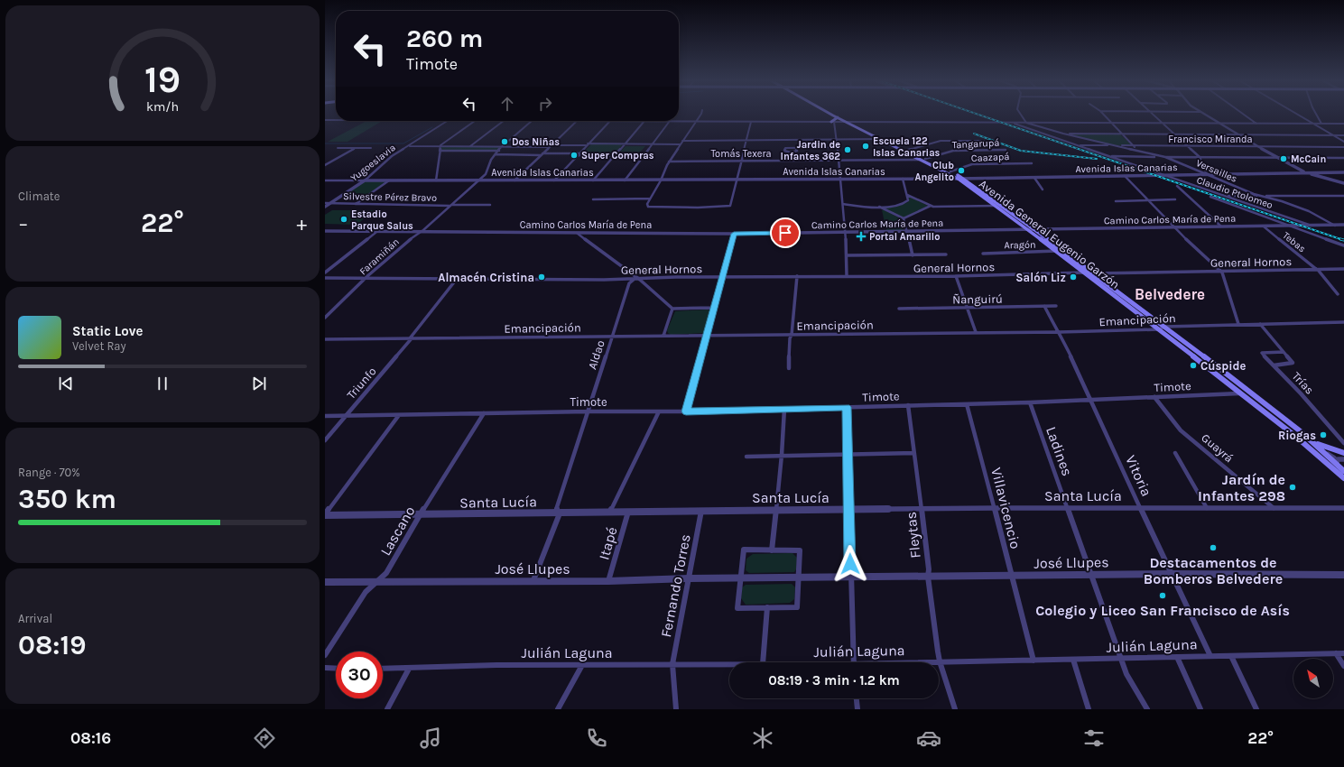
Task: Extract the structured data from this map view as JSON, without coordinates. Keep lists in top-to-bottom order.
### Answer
{
  "streets": {
    "main road": ["Avenida General Eugenio Garzón"],
    "street": [
      "Francisco Miranda",
      "Tangarupá",
      "Tomás Texera",
      "Caazapá",
      "Yugoeslavia",
      "Avenida Islas Canarias",
      "Versailles",
      "Claudio Ptolomeo",
      "Silvestre Pérez Bravo",
      "Camino Carlos María de Pena",
      "Tebas",
      "Aragón",
      "Faramiñán",
      "General Hornos",
      "Ñanguirú",
      "Emancipación",
      "Aldao",
      "Triunfo",
      "Trías",
      "Timote",
      "Guayrá",
      "Ladines",
      "Vitoria",
      "Santa Lucía",
      "Villavicencio",
      "Lascano",
      "Fleytas",
      "Itapé",
      "José Llupes",
      "Fernando Torres",
      "Julián Laguna"
    ]
  },
  "crossings": [
    ["Francisco Miranda", "Versailles"],
    ["Francisco Miranda", "Claudio Ptolomeo"],
    ["Tangarupá", "Avenida General Eugenio Garzón"],
    ["Tomás Texera", "Avenida General Eugenio Garzón"],
    ["Caazapá", "Avenida General Eugenio Garzón"],
    ["Yugoeslavia", "Avenida Islas Canarias"],
    ["Yugoeslavia", "Silvestre Pérez Bravo"],
    ["Avenida Islas Canarias", "Versailles"],
    ["Avenida Islas Canarias", "Claudio Ptolomeo"],
    ["Avenida Islas Canarias", "Avenida General Eugenio Garzón"],
    ["Avenida Islas Canarias", "Faramiñán"],
    ["Versailles", "Camino Carlos María de Pena"],
    ["Claudio Ptolomeo", "Camino Carlos María de Pena"],
    ["Silvestre Pérez Bravo", "Faramiñán"],
    ["Camino Carlos María de Pena", "Avenida General Eugenio Garzón"],
    ["Camino Carlos María de Pena", "Tebas"],
    ["Camino Carlos María de Pena", "Faramiñán"],
    ["Avenida General Eugenio Garzón", "Aragón"],
    ["Avenida General Eugenio Garzón", "General Hornos"],
    ["Avenida General Eugenio Garzón", "Emancipación"],
    ["Avenida General Eugenio Garzón", "Timote"],
    ["Tebas", "General Hornos"],
    ["Faramiñán", "General Hornos"],
    ["General Hornos", "Aldao"],
    ["General Hornos", "Triunfo"],
    ["Ñanguirú", "Vitoria"],
    ["Emancipación", "Aldao"],
    ["Emancipación", "Triunfo"],
    ["Emancipación", "Vitoria"],
    ["Aldao", "Timote"],
    ["Aldao", "Santa Lucía"],
    ["Aldao", "José Llupes"],
    ["Triunfo", "Timote"],
    ["Timote", "Guayrá"],
    ["Timote", "Ladines"],
    ["Timote", "Vitoria"],
    ["Timote", "Villavicencio"],
    ["Timote", "Lascano"],
    ["Timote", "Fleytas"],
    ["Guayrá", "Santa Lucía"],
    ["Ladines", "Santa Lucía"],
    ["Ladines", "José Llupes"],
    ["Ladines", "Julián Laguna"],
    ["Vitoria", "Santa Lucía"],
    ["Vitoria", "José Llupes"],
    ["Vitoria", "Julián Laguna"],
    ["Santa Lucía", "Villavicencio"],
    ["Santa Lucía", "Lascano"],
    ["Santa Lucía", "Fleytas"],
    ["Santa Lucía", "Itapé"],
    ["Santa Lucía", "Fernando Torres"],
    ["Villavicencio", "José Llupes"],
    ["Villavicencio", "Julián Laguna"],
    ["Lascano", "José Llupes"],
    ["Fleytas", "José Llupes"],
    ["Fleytas", "Julián Laguna"],
    ["Itapé", "José Llupes"],
    ["José Llupes", "Fernando Torres"],
    ["Fernando Torres", "Julián Laguna"]
  ],
  "districts": ["Belvedere"],
  "places": {
    "other": [
      "Dos Niñas",
      "Escuela 122 Islas Canarias",
      "Jardin de Infantes 362",
      "Super Compras",
      "McCain",
      "Club Angelito",
      "Estadio Parque Salus",
      "Almacén Cristina",
      "Salón Liz",
      "Cúspide",
      "Riogas",
      "Jardín de Infantes 298",
      "Destacamentos de Bomberos Belvedere",
      "Colegio y Liceo San Francisco de Asís"
    ],
    "health": ["Portal Amarillo"]
  },
  "north": "top left",
  "page": {
    "turn": ["260 m", "Timote"],
    "tile": [
      "Climate",
      ["Range · 70%", "350 km"],
      ["Arrival", "08:19"]
    ],
    "heat": ["−", "22°", "+"],
    "song": ["Static Love", "Velvet Ray"],
    "limit": "30",
    "trip": "08:19 · 3 min · 1.2 km",
    "tabs": ["08:16", "22°"],
    "gauge": ["19", "km/h"]
  }
}
